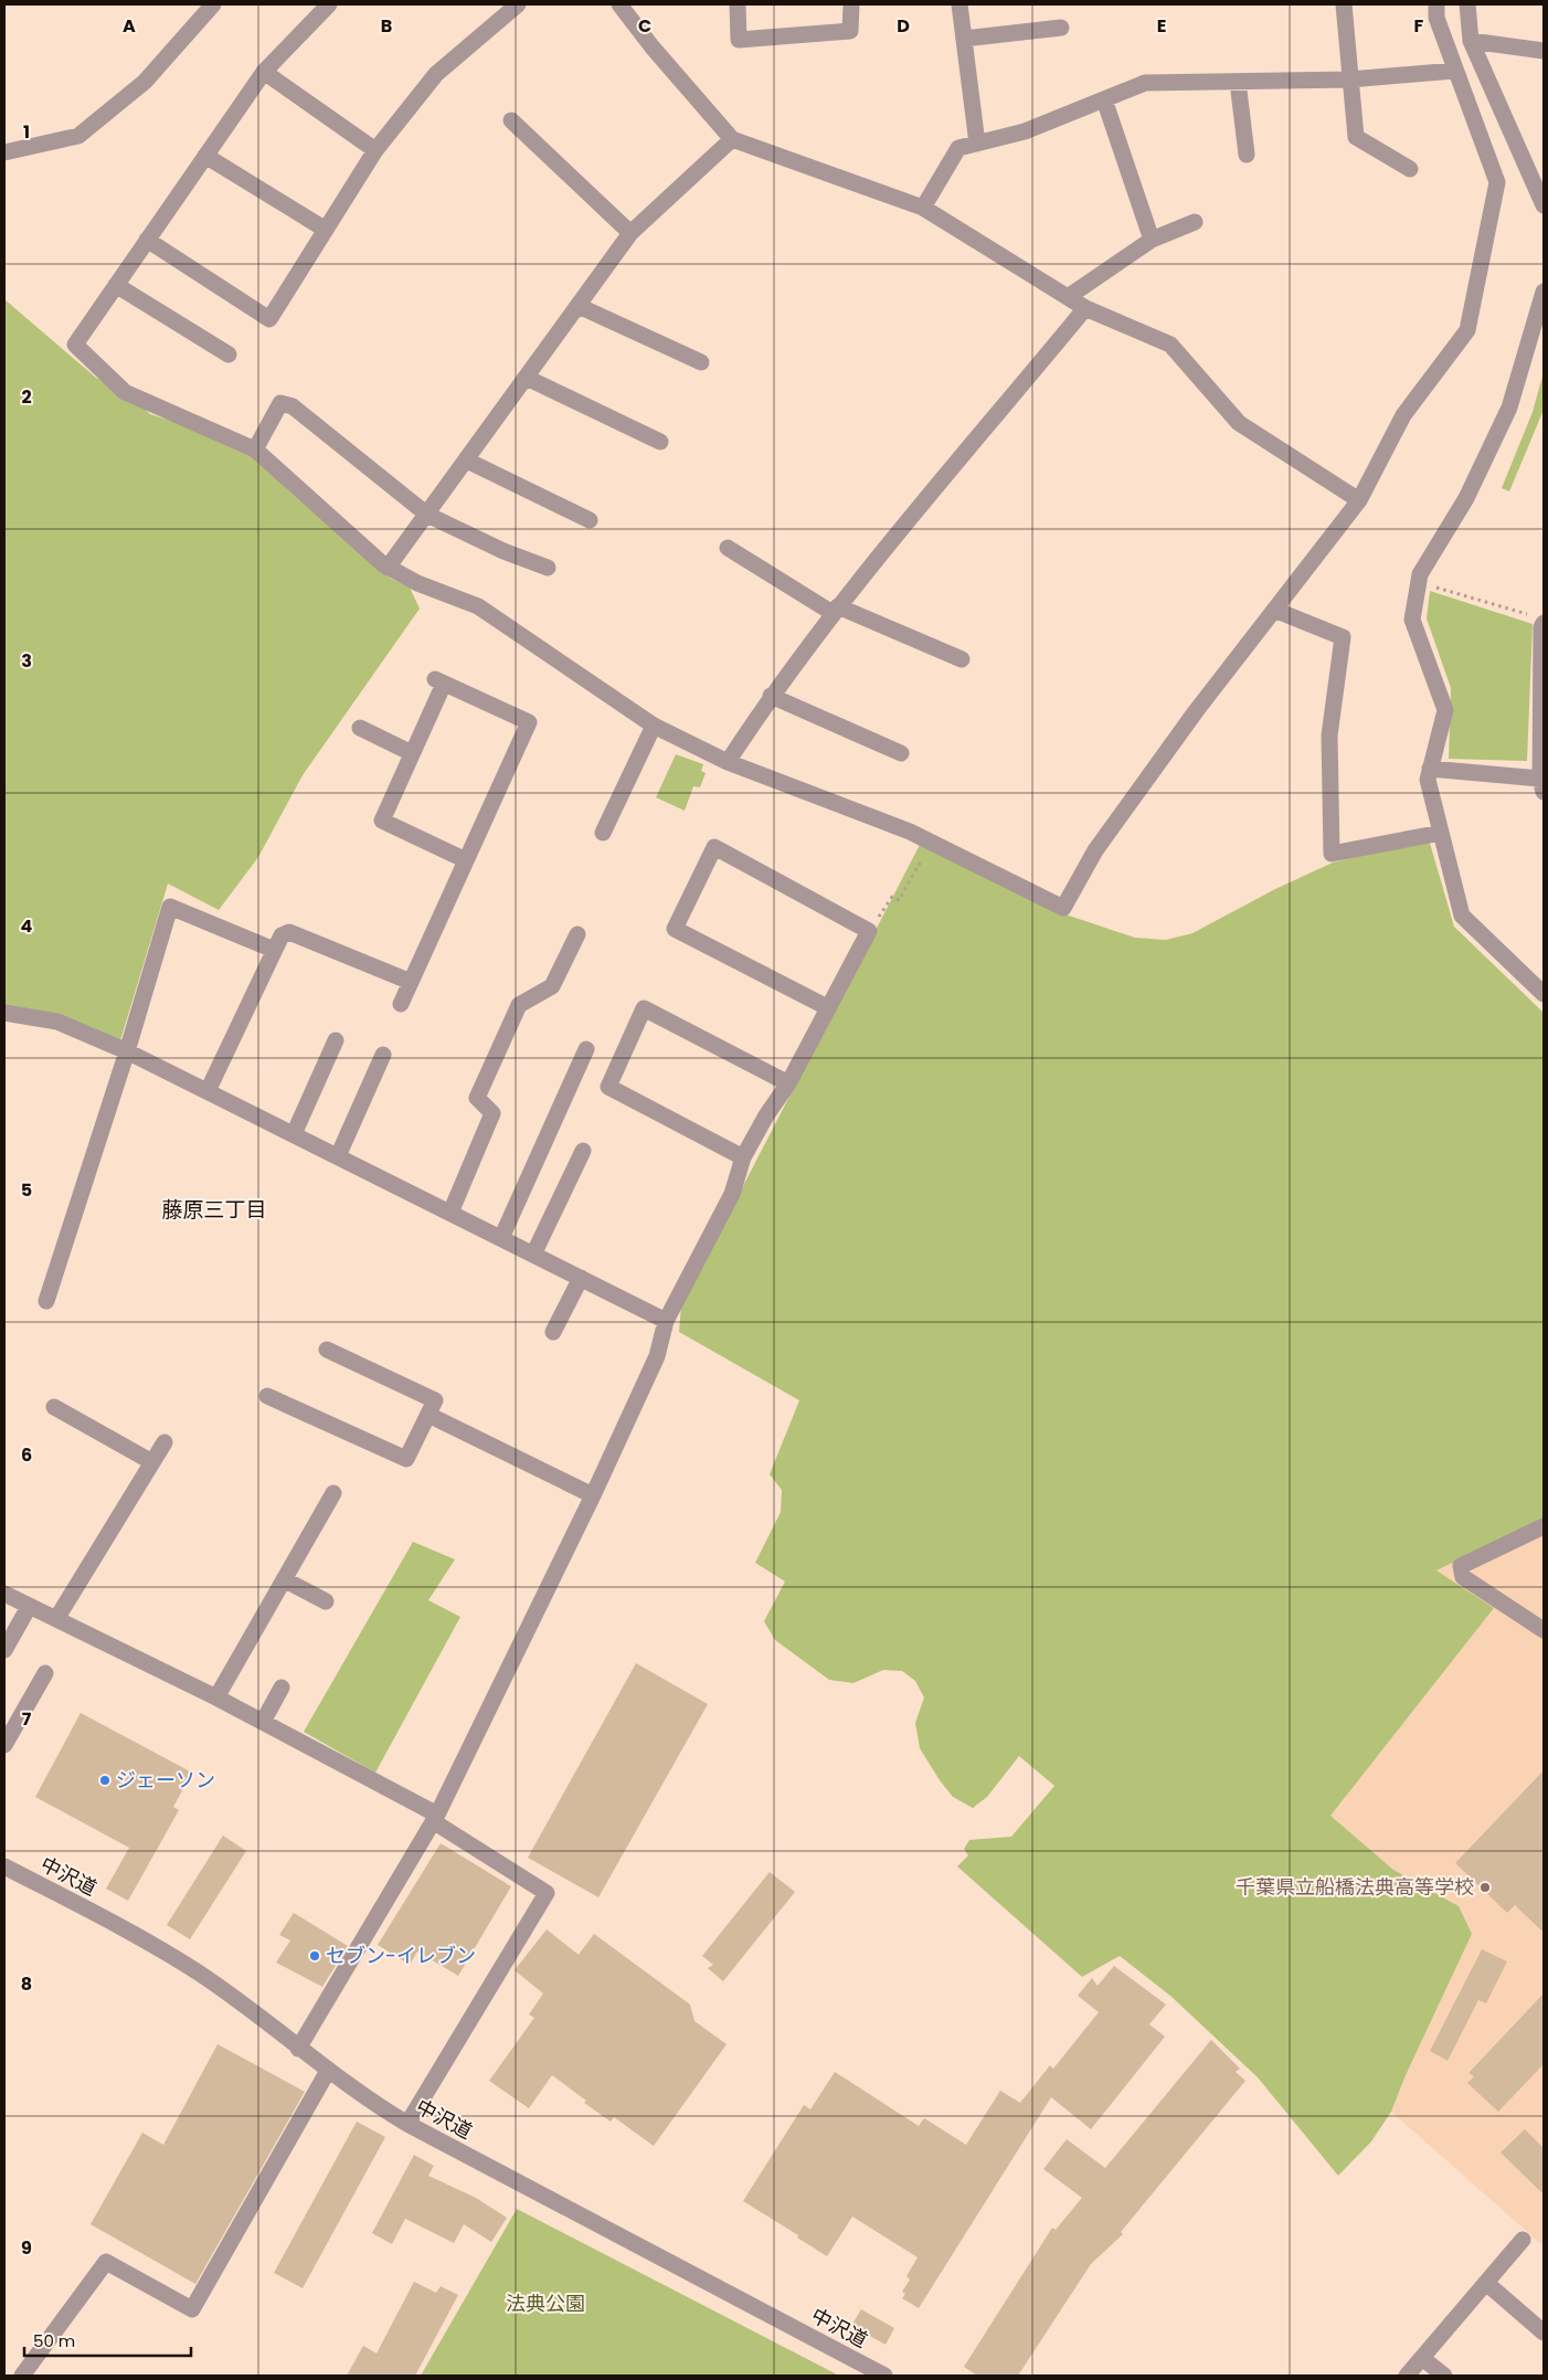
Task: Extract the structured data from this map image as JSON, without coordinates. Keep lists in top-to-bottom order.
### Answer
{
  "streets": {
    "street": ["中沢道"]
  },
  "districts": ["藤原三丁目"],
  "parks": ["法典公園"],
  "places": ["ジェーソン", "千葉県立船橋法典高等学校", "セブン-イレブン"],
  "scale_bar": "50 m",
  "grid": {
    "columns": [
      "A",
      "B",
      "C",
      "D",
      "E",
      "F"
    ],
    "rows": [
      "1",
      "2",
      "3",
      "4",
      "5",
      "6",
      "7",
      "8",
      "9"
    ]
  }
}
